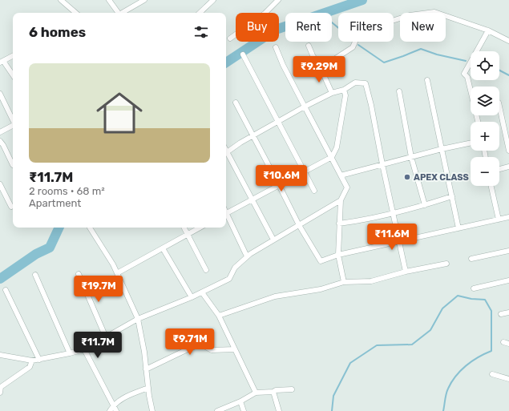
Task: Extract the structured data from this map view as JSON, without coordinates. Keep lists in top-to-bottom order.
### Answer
{
  "places": ["APEX CLASS"],
  "page": {
    "chip": [
      "Buy",
      "Rent",
      "Filters",
      "New"
    ],
    "heading": "6 homes",
    "map_buttons": ["+", "−"],
    "list": [
      {
        "name": "₹11.7M",
        "note": "2 rooms · 68 m² · Apartment"
      }
    ],
    "price": [
      "₹9.29M",
      "₹10.6M",
      "₹11.6M",
      "₹19.7M",
      "₹9.71M",
      "₹11.7M"
    ]
  }
}
